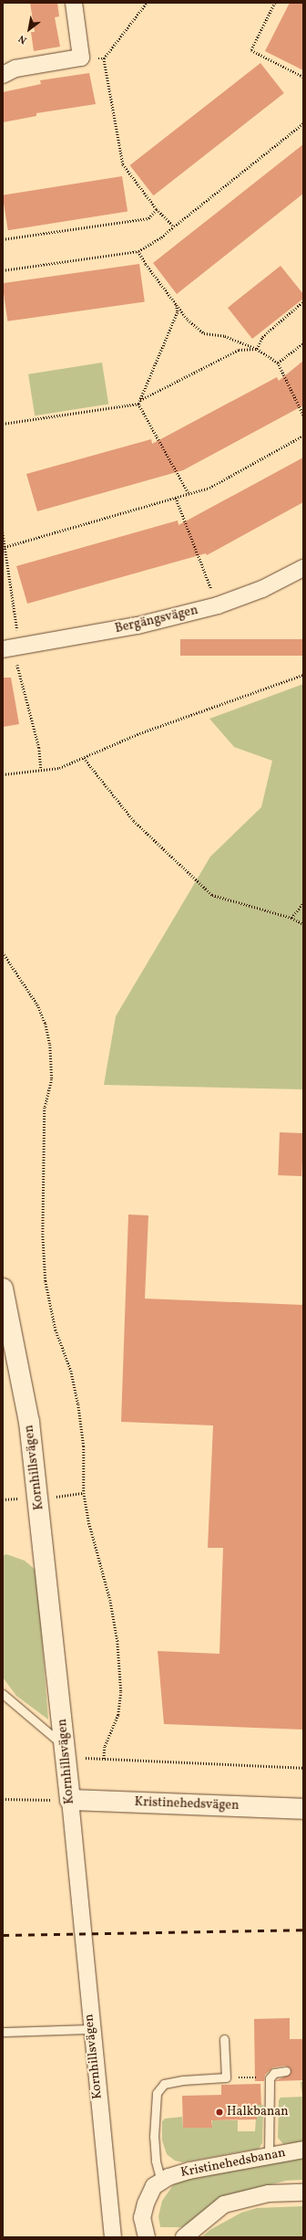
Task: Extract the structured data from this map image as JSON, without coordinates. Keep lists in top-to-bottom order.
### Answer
{
  "streets": {
    "street": [
      "Bergängsvägen",
      "Kornhillsvägen",
      "Kristinehedsvägen",
      "Kristinehedsbanan"
    ]
  },
  "crossings": [
    ["Kornhillsvägen", "Kristinehedsvägen"]
  ],
  "places": ["Halkbanan"],
  "north": "bottom left"
}
